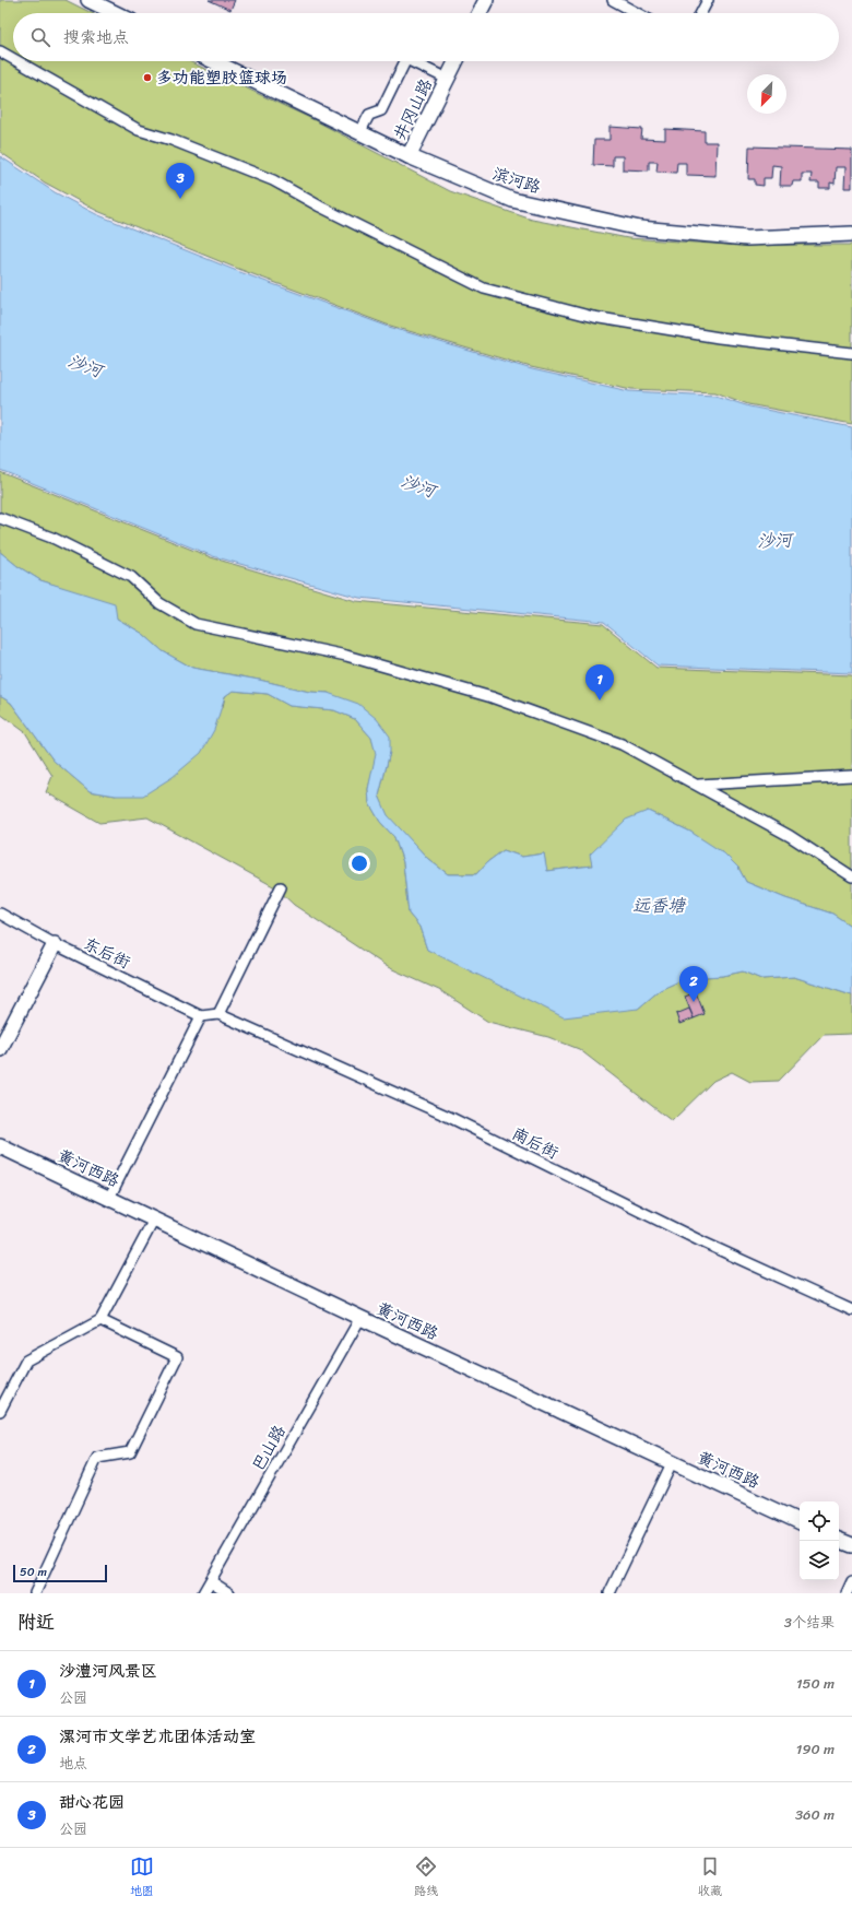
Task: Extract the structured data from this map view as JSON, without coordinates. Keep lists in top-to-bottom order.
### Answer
{
  "streets": {
    "street": [
      "井冈山路",
      "滨河路",
      "东后街",
      "南后街",
      "黄河西路",
      "巴山路"
    ]
  },
  "crossings": [
    ["井冈山路", "滨河路"],
    ["黄河西路", "巴山路"]
  ],
  "water": ["沙河", "远香塘"],
  "places": ["多功能塑胶篮球场"],
  "scale_bar": "50 m",
  "north": "bottom left",
  "page": {
    "search": "搜索地点",
    "pins": ["3", "1", "2"],
    "scale": "50 m",
    "heading": ["附近", "3个结果"],
    "list": [
      {
        "mark": "1",
        "name": "沙澧河风景区",
        "note": "公园",
        "value": "150 m"
      },
      {
        "mark": "2",
        "name": "漯河市文学艺术团体活动室",
        "note": "地点",
        "value": "190 m"
      },
      {
        "mark": "3",
        "name": "甜心花园",
        "note": "公园",
        "value": "360 m"
      }
    ],
    "nav": ["地图", "路线", "收藏"]
  }
}
